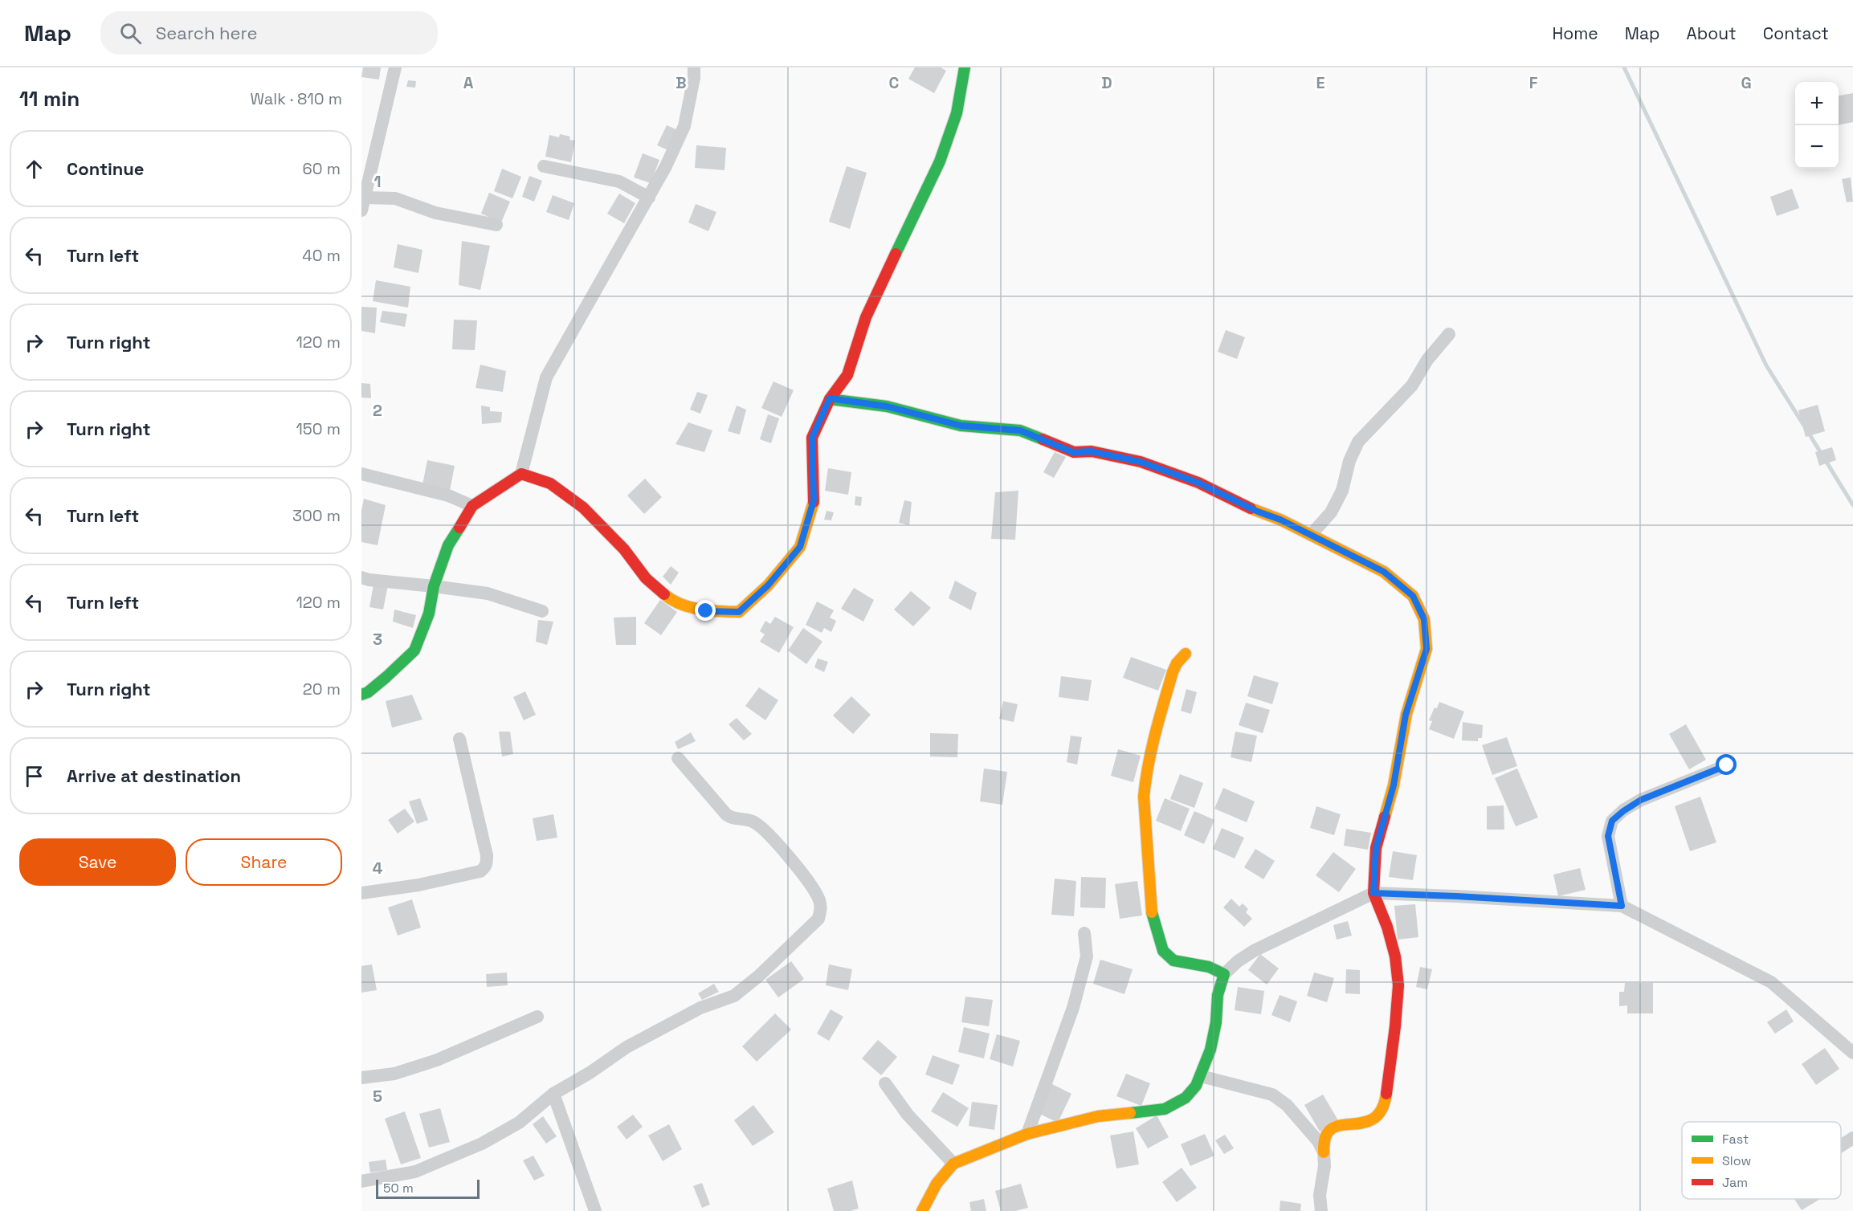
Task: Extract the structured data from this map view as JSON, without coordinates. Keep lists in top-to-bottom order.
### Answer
{
  "legend": ["Fast", "Slow", "Jam"],
  "scale_bar": "50 m",
  "page": {
    "header": "Map",
    "search": "Search here",
    "nav": [
      "Home",
      "Map",
      "About",
      "Contact"
    ],
    "heading": ["11 min", "Walk · 810 m"],
    "map_buttons": ["+", "−"],
    "list": [
      ["Continue", "60 m"],
      ["Turn left", "40 m"],
      ["Turn right", "120 m"],
      ["Turn right", "150 m"],
      ["Turn left", "300 m"],
      ["Turn left", "120 m"],
      ["Turn right", "20 m"],
      "Arrive at destination"
    ],
    "buttons": ["Save", "Share"],
    "scale": "50 m"
  },
  "grid": {
    "columns": [
      "A",
      "B",
      "C",
      "D",
      "E",
      "F",
      "G"
    ],
    "rows": [
      "1",
      "2",
      "3",
      "4",
      "5"
    ]
  }
}
